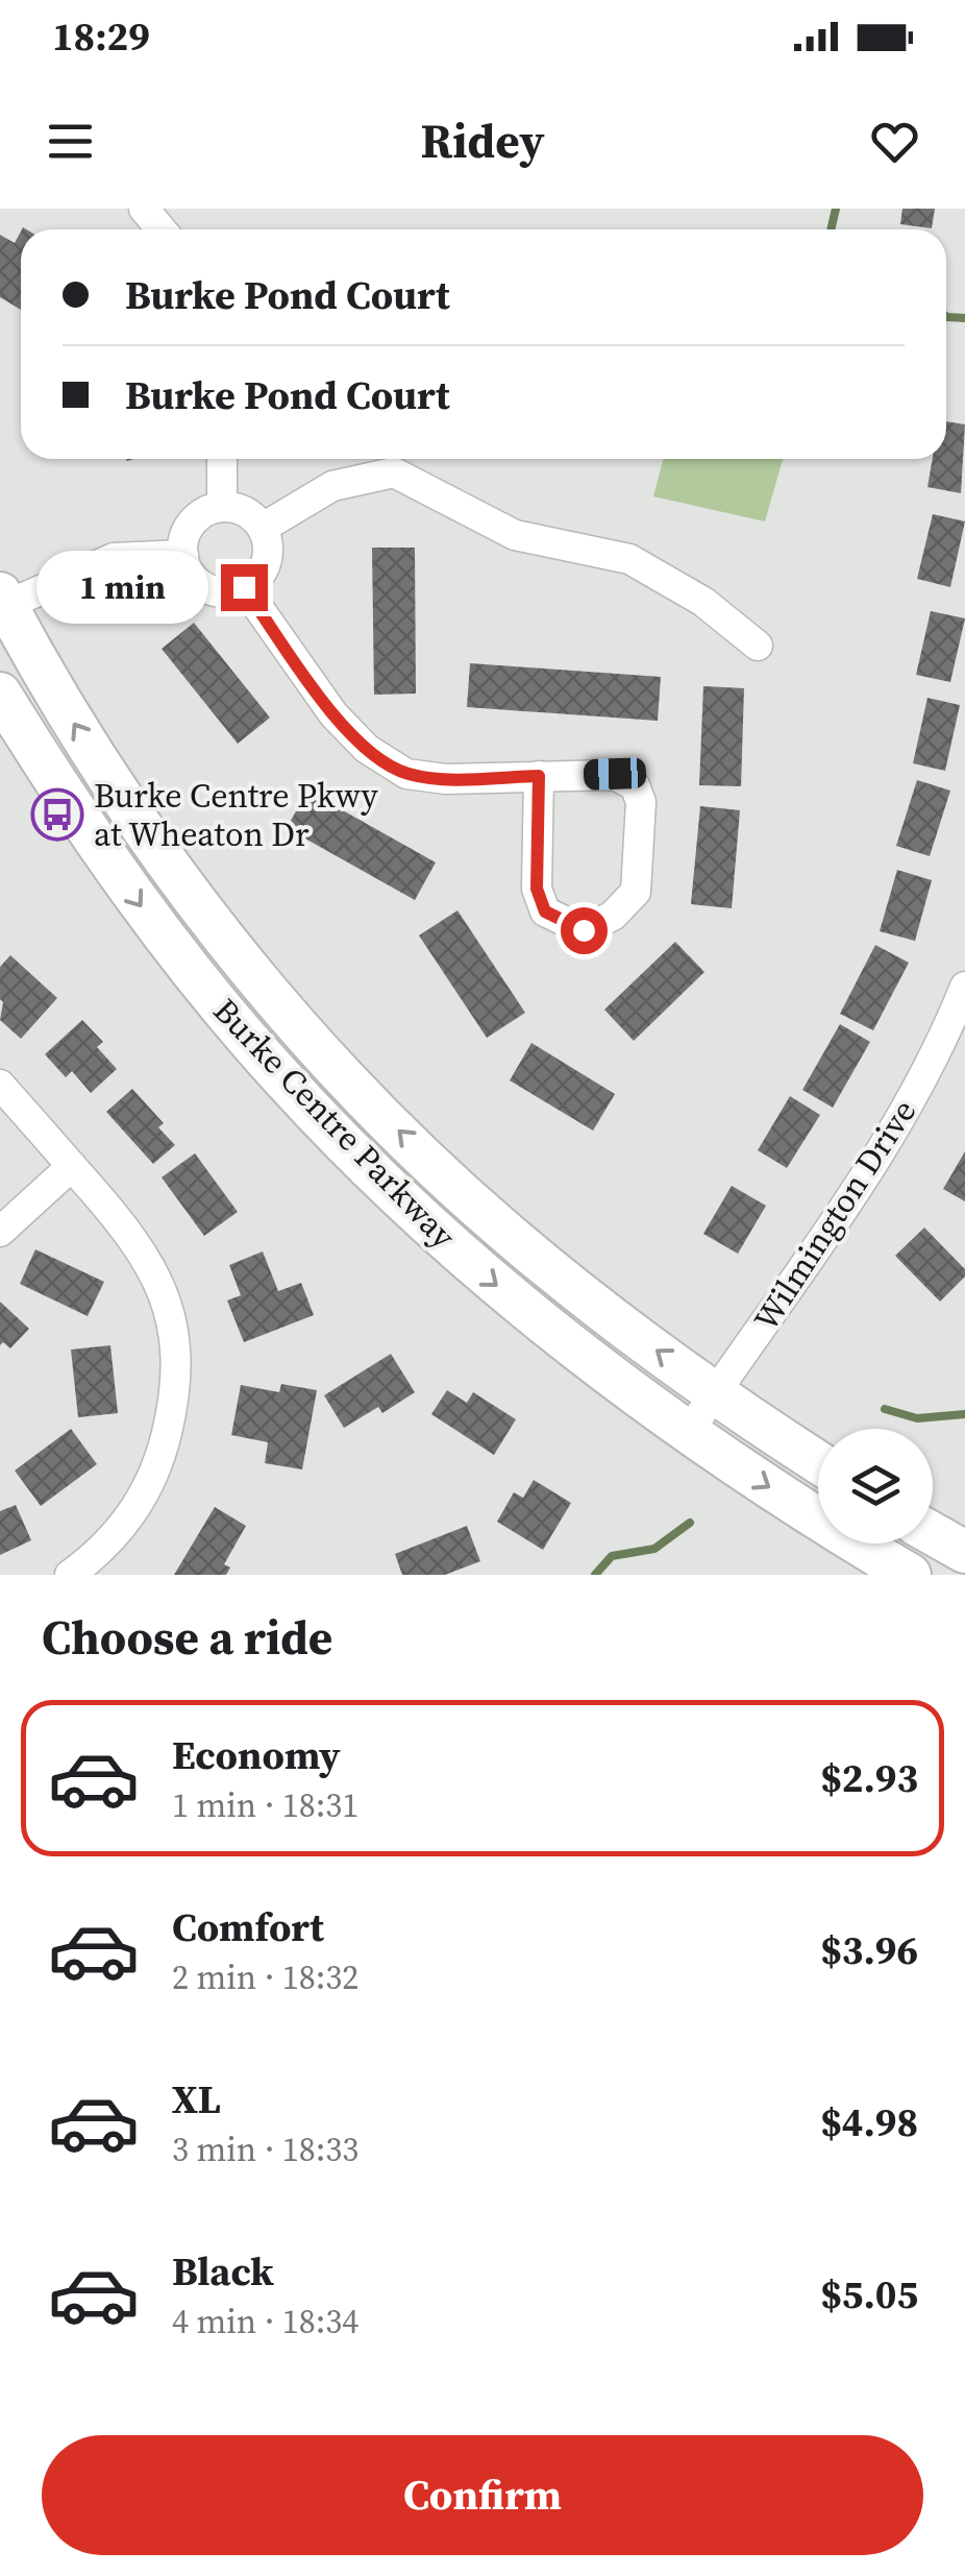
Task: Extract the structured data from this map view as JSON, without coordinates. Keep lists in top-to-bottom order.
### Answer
{
  "streets": {
    "main road": ["Burke Centre Parkway"],
    "street": ["Wilmington Drive"]
  },
  "crossings": [
    ["Burke Centre Parkway", "Wilmington Drive"]
  ],
  "places": {
    "bus stop": ["Burke Centre Pkwy at Wheaton Dr"]
  },
  "page": {
    "status": "18:29",
    "header": "Ridey",
    "banner": ["Burke Pond Court", "Burke Pond Court"],
    "bubble": "1 min",
    "heading": "Choose a ride",
    "list": [
      {
        "name": "Economy",
        "note": "1 min · 18:31",
        "value": "$2.93"
      },
      {
        "name": "Comfort",
        "note": "2 min · 18:32",
        "value": "$3.96"
      },
      {
        "name": "XL",
        "note": "3 min · 18:33",
        "value": "$4.98"
      },
      {
        "name": "Black",
        "note": "4 min · 18:34",
        "value": "$5.05"
      }
    ],
    "buttons": "Confirm"
  }
}
